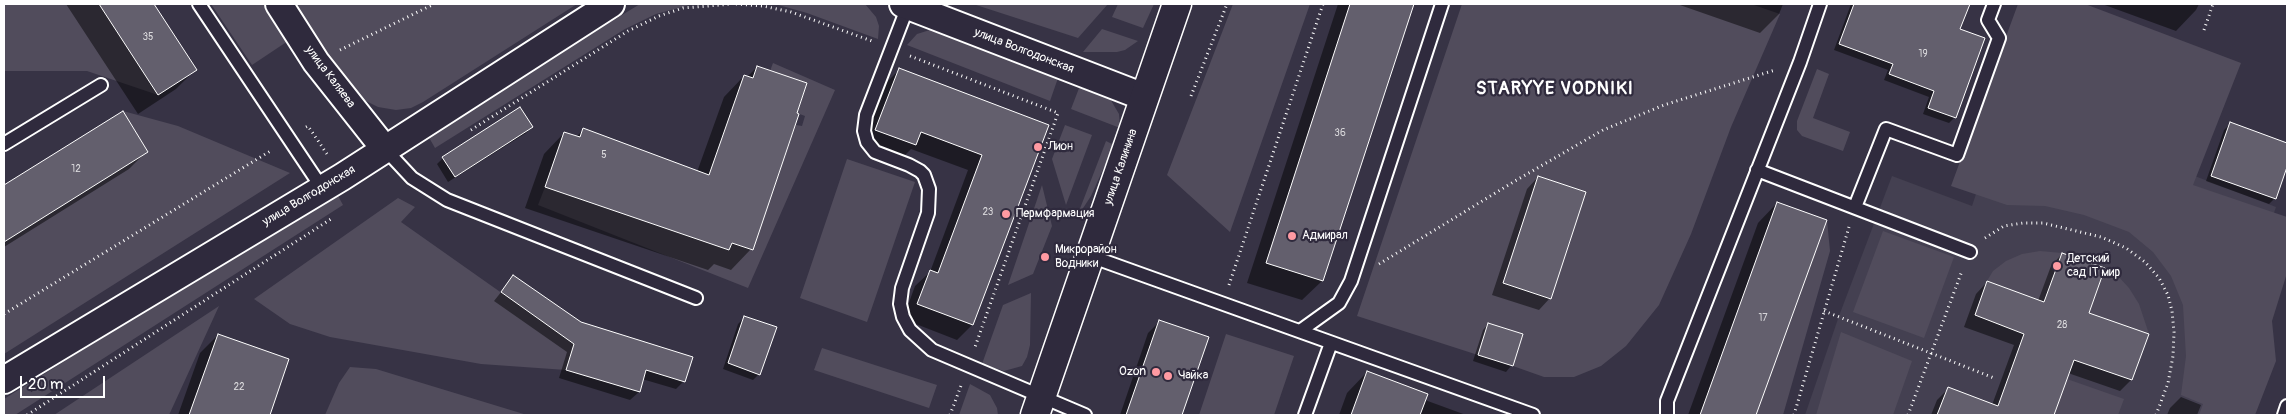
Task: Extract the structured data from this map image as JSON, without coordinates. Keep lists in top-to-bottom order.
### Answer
{
  "streets": {
    "main road": ["улица Калинина"],
    "street": ["улица Волгодонская", "улица Каляева"]
  },
  "crossings": [
    ["улица Волгодонская", "улица Каляева"],
    ["улица Волгодонская", "улица Калинина"]
  ],
  "districts": ["STARYYE VODNIKI"],
  "places": [
    "Лион",
    "Пермфармация",
    "Адмирал",
    "Микрорайон Водники",
    "Детский сад IT мир",
    "Ozon",
    "Чайка"
  ],
  "house_numbers": [
    "35",
    "19",
    "36",
    "5",
    "12",
    "23",
    "17",
    "28",
    "22"
  ],
  "scale_bar": "20 m"
}
